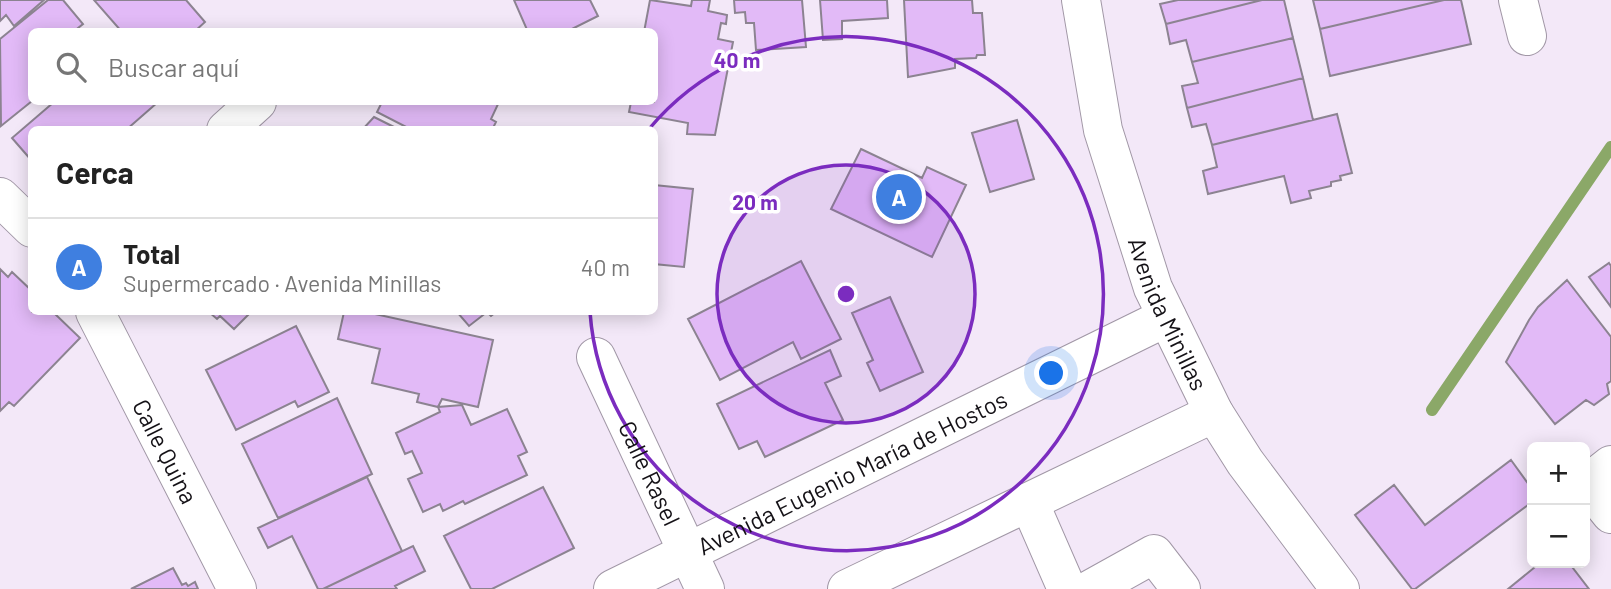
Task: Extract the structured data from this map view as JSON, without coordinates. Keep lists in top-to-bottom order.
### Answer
{
  "streets": {
    "street": [
      "Avenida Minillas",
      "Calle Quina",
      "Avenida Eugenio María de Hostos",
      "Calle Rasel"
    ]
  },
  "crossings": [
    ["Avenida Minillas", "Avenida Eugenio María de Hostos"],
    ["Avenida Eugenio María de Hostos", "Calle Rasel"]
  ],
  "page": {
    "search": "Buscar aquí",
    "heading": "Cerca",
    "pins": "A",
    "list": [
      {
        "mark": "A",
        "name": "Total",
        "note": "Supermercado · Avenida Minillas",
        "value": "40 m"
      }
    ],
    "map_buttons": ["+", "−"]
  },
  "rings": ["40 m", "20 m"]
}
